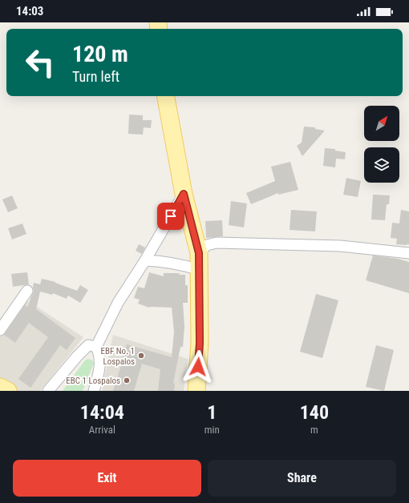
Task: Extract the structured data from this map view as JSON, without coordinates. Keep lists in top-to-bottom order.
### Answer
{
  "places": ["EBF No. 1 Lospalos", "EBC 1 Lospalos"],
  "north": "top right",
  "page": {
    "status": "14:03",
    "turn": ["120 m", "Turn left"],
    "eta": [
      "14:04",
      "Arrival",
      "1",
      "min",
      "140",
      "m"
    ],
    "buttons": ["Exit", "Share"]
  }
}
